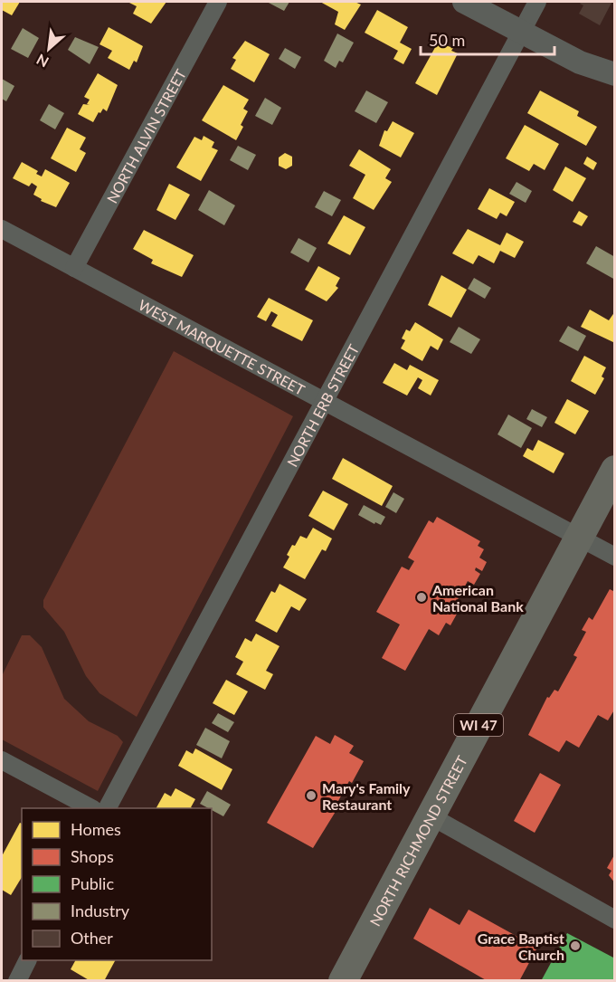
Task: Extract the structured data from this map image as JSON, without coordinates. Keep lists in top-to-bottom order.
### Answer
{
  "streets": {
    "main road": ["WI 47", "NORTH RICHMOND STREET"],
    "street": ["NORTH ALVIN STREET", "WEST MARQUETTE STREET", "NORTH ERB STREET"]
  },
  "crossings": [
    ["NORTH ALVIN STREET", "WEST MARQUETTE STREET"],
    ["WEST MARQUETTE STREET", "NORTH ERB STREET"],
    ["WEST MARQUETTE STREET", "NORTH RICHMOND STREET"]
  ],
  "places": ["American National Bank", "Mary's Family Restaurant", "Grace Baptist Church"],
  "legend": [
    "Homes",
    "Shops",
    "Public",
    "Industry",
    "Other"
  ],
  "scale_bar": "50 m",
  "north": "bottom left"
}
